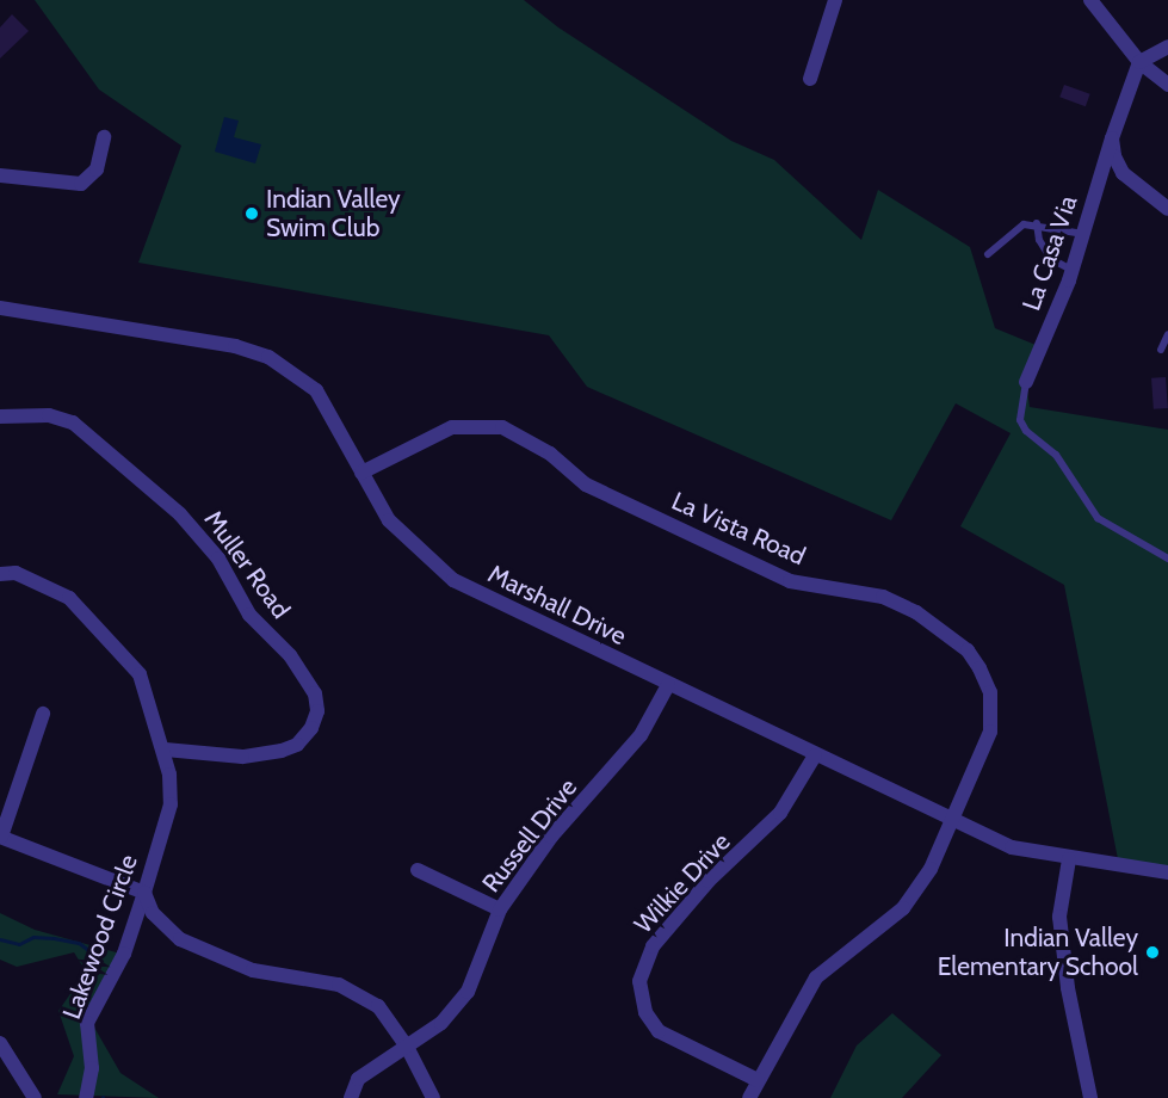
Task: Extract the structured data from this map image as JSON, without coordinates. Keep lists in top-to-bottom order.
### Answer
{
  "streets": {
    "street": [
      "La Casa Via",
      "La Vista Road",
      "Muller Road",
      "Marshall Drive",
      "Russell Drive",
      "Wilkie Drive",
      "Lakewood Circle"
    ]
  },
  "crossings": [
    ["La Vista Road", "Marshall Drive"],
    ["La Vista Road", "Wilkie Drive"],
    ["Muller Road", "Lakewood Circle"],
    ["Marshall Drive", "Russell Drive"],
    ["Marshall Drive", "Wilkie Drive"]
  ],
  "places": ["Indian Valley Swim Club", "Indian Valley Elementary School"]
}
